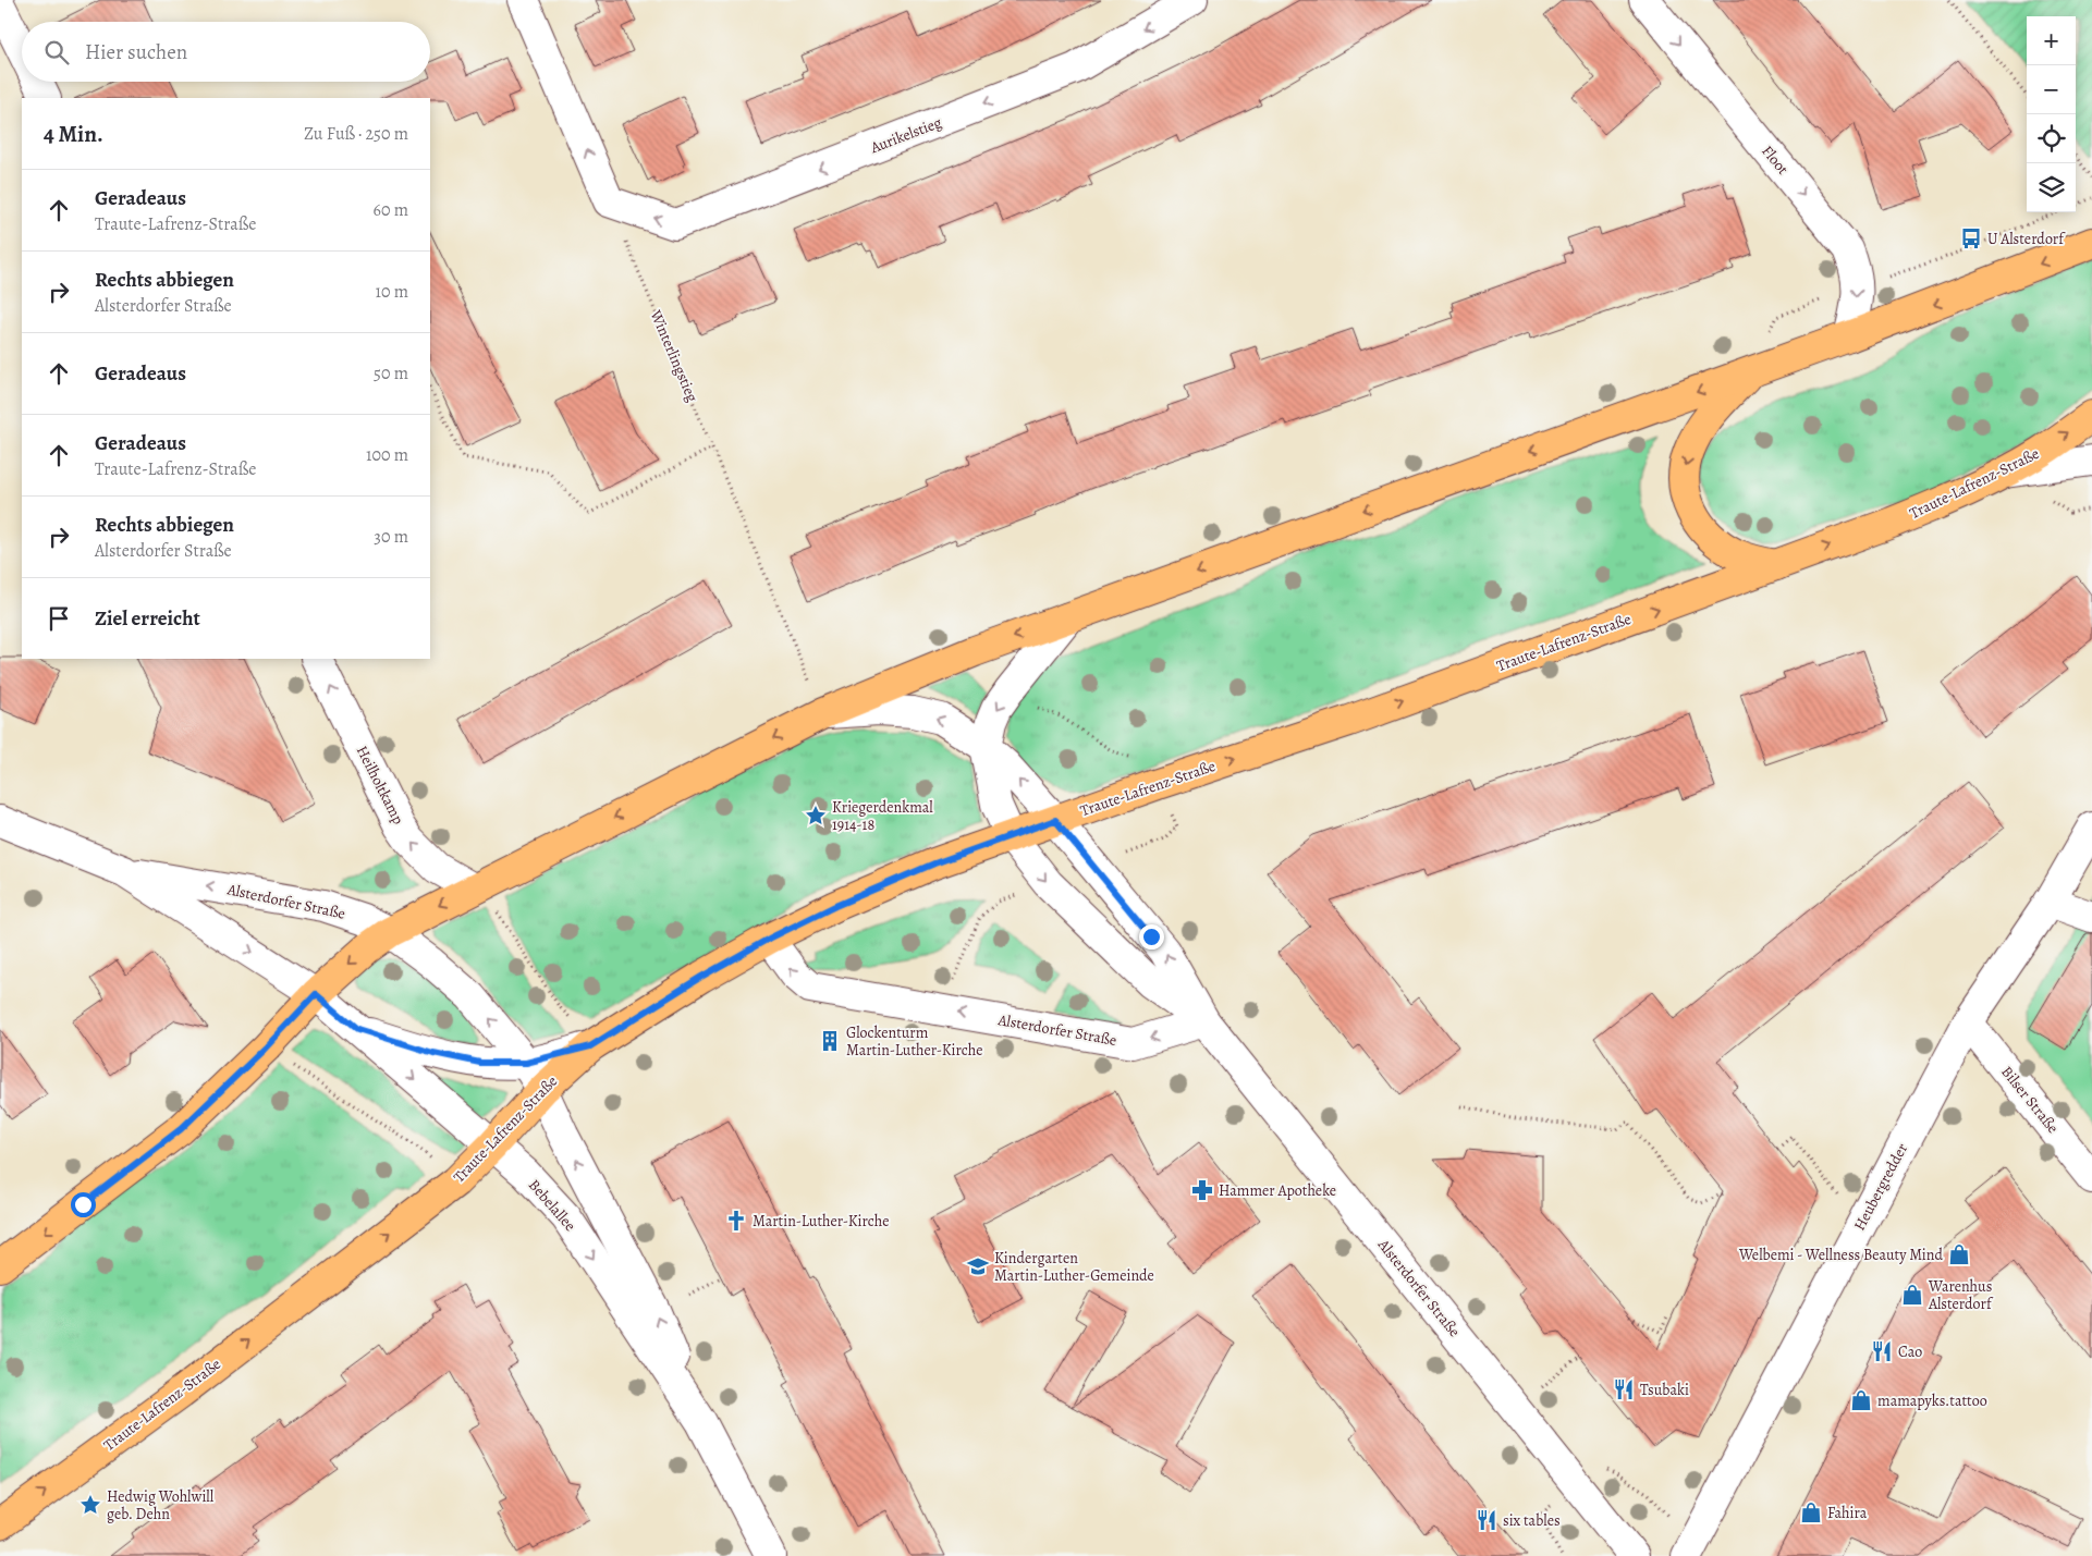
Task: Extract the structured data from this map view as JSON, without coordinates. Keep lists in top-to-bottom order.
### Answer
{
  "streets": {
    "main road": ["Traute-Lafrenz-Straße"],
    "street": [
      "Aurikelstieg",
      "Floot",
      "Heilholtkamp",
      "Alsterdorfer Straße",
      "Bilser Straße",
      "Heubergredder",
      "Bebelallee"
    ],
    "path": ["Winterlingstieg"]
  },
  "crossings": [
    ["Aurikelstieg", "Winterlingstieg"],
    ["Winterlingstieg", "Alsterdorfer Straße"],
    ["Traute-Lafrenz-Straße", "Alsterdorfer Straße"],
    ["Traute-Lafrenz-Straße", "Bebelallee"],
    ["Alsterdorfer Straße", "Bebelallee"],
    ["Bilser Straße", "Heubergredder"]
  ],
  "one_way": ["Aurikelstieg", "Floot", "Heilholtkamp"],
  "places": {
    "bus stop": ["U Alsterdorf"],
    "place": ["Kriegerdenkmal 1914-18", "Hedwig Wohlwill geb. Dehn"],
    "building": ["Glockenturm Martin-Luther-Kirche"],
    "pharmacy": ["Hammer Apotheke"],
    "church": ["Martin-Luther-Kirche"],
    "shop": [
      "Welbemi - Wellness Beauty Mind",
      "Warenhus Alsterdorf",
      "mamapyks.tattoo",
      "Fahira"
    ],
    "school or university": ["Kindergarten Martin-Luther-Gemeinde"],
    "restaurant": ["Cao", "Tsubaki", "six tables"]
  },
  "page": {
    "map_buttons": ["+", "−"],
    "search": "Hier suchen",
    "heading": ["4 Min.", "Zu Fuß · 250 m"],
    "list": [
      ["Geradeaus", "Traute-Lafrenz-Straße", "60 m"],
      ["Rechts abbiegen", "Alsterdorfer Straße", "10 m"],
      ["Geradeaus", "50 m"],
      ["Geradeaus", "Traute-Lafrenz-Straße", "100 m"],
      ["Rechts abbiegen", "Alsterdorfer Straße", "30 m"],
      "Ziel erreicht"
    ]
  }
}
